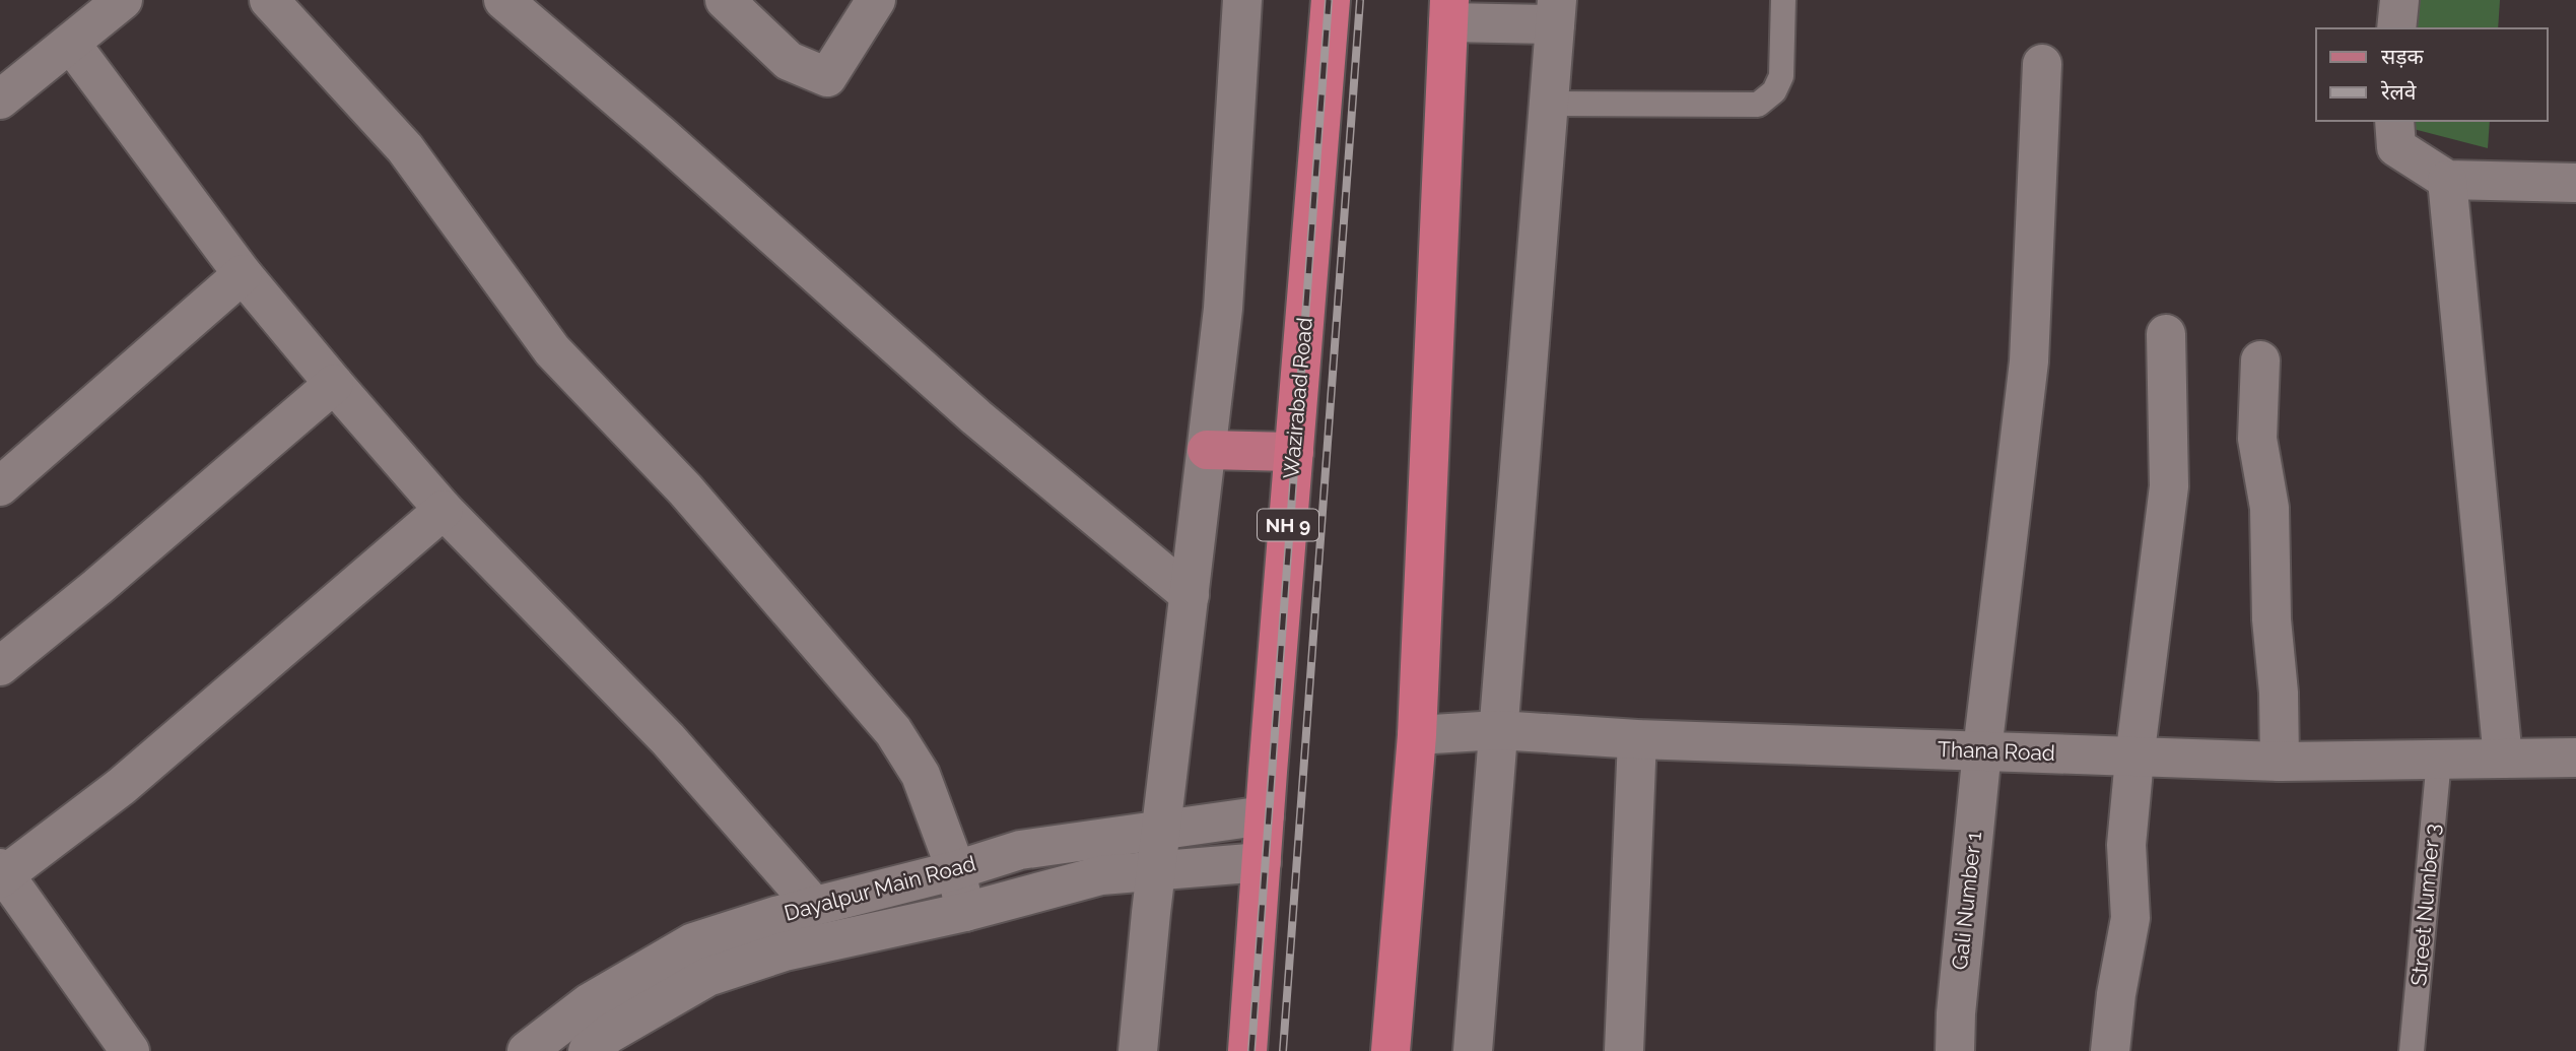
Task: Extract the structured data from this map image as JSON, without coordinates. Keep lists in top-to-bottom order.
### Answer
{
  "streets": {
    "highway": ["Wazirabad Road", "NH 9"],
    "street": ["Thana Road", "Dayalpur Main Road", "Gali Number 1"],
    "lane": ["Street Number 3"]
  },
  "crossings": [
    ["Wazirabad Road", "Dayalpur Main Road"],
    ["Thana Road", "Gali Number 1"],
    ["Thana Road", "Street Number 3"]
  ],
  "legend": ["सड़क", "रेलवे"]
}
